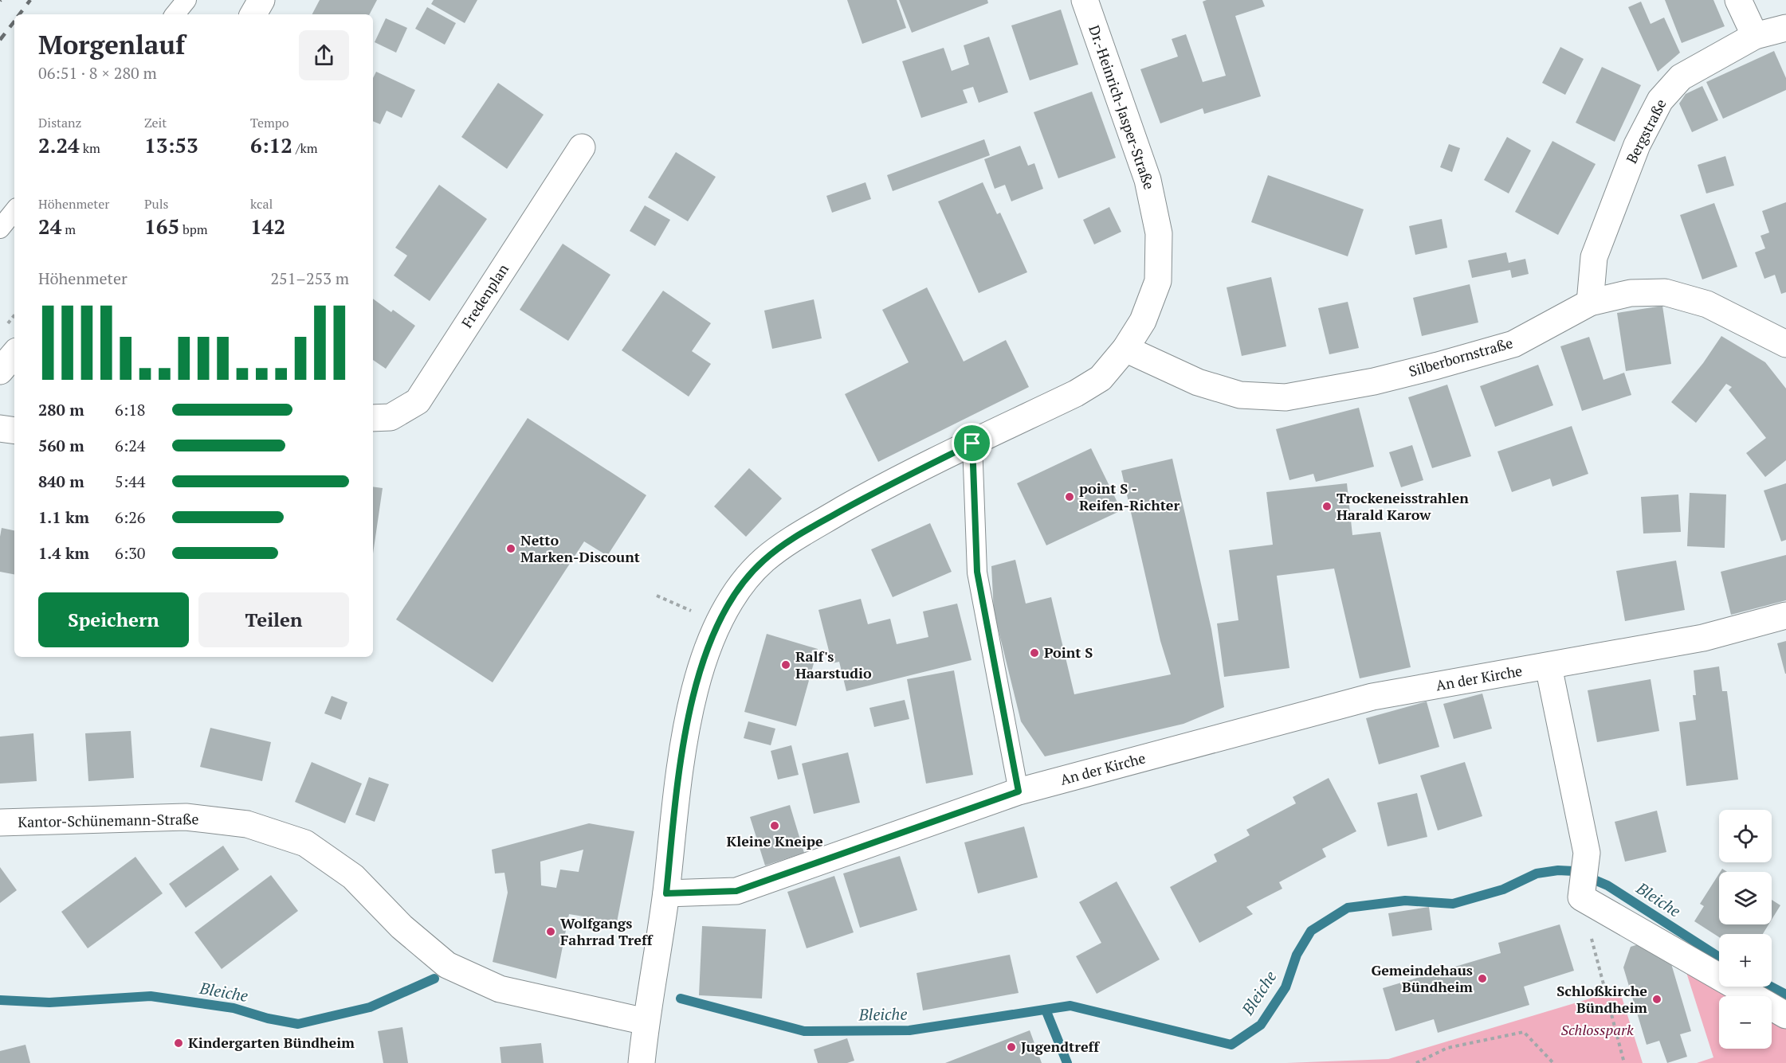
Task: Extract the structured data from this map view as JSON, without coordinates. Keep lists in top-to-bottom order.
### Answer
{
  "streets": {
    "street": [
      "Dr.-Heinrich-Jasper-Straße",
      "Bergstraße",
      "Fredenplan",
      "Silberbornstraße",
      "An der Kirche",
      "Kantor-Schünemann-Straße"
    ]
  },
  "crossings": [
    ["Dr.-Heinrich-Jasper-Straße", "Silberbornstraße"],
    ["Dr.-Heinrich-Jasper-Straße", "An der Kirche"],
    ["Dr.-Heinrich-Jasper-Straße", "Kantor-Schünemann-Straße"],
    ["Bergstraße", "Silberbornstraße"]
  ],
  "water": ["Bleiche"],
  "parks": ["Schlosspark"],
  "places": [
    "point S - Reifen-Richter",
    "Trockeneisstrahlen Harald Karow",
    "Netto Marken-Discount",
    "Point S",
    "Ralf's Haarstudio",
    "Kleine Kneipe",
    "Wolfgangs Fahrrad Treff",
    "Gemeindehaus Bündheim",
    "Schloßkirche Bündheim",
    "Kindergarten Bündheim",
    "Jugendtreff"
  ],
  "page": {
    "heading": ["Morgenlauf", "06:51 · 8 × 280 m"],
    "stats": [
      ["Distanz", "2.24 km"],
      ["Zeit", "13:53"],
      ["Tempo", "6:12 /km"],
      ["Höhenmeter", "24 m"],
      ["Puls", "165 bpm"],
      ["kcal", "142"]
    ],
    "chart": ["Höhenmeter", "251–253 m"],
    "list": [
      {
        "name": "280 m",
        "note": "6:18"
      },
      {
        "name": "560 m",
        "note": "6:24"
      },
      {
        "name": "840 m",
        "note": "5:44"
      },
      {
        "name": "1.1 km",
        "note": "6:26"
      },
      {
        "name": "1.4 km",
        "note": "6:30"
      }
    ],
    "buttons": ["Speichern", "Teilen"],
    "map_buttons": ["+", "−"]
  }
}
